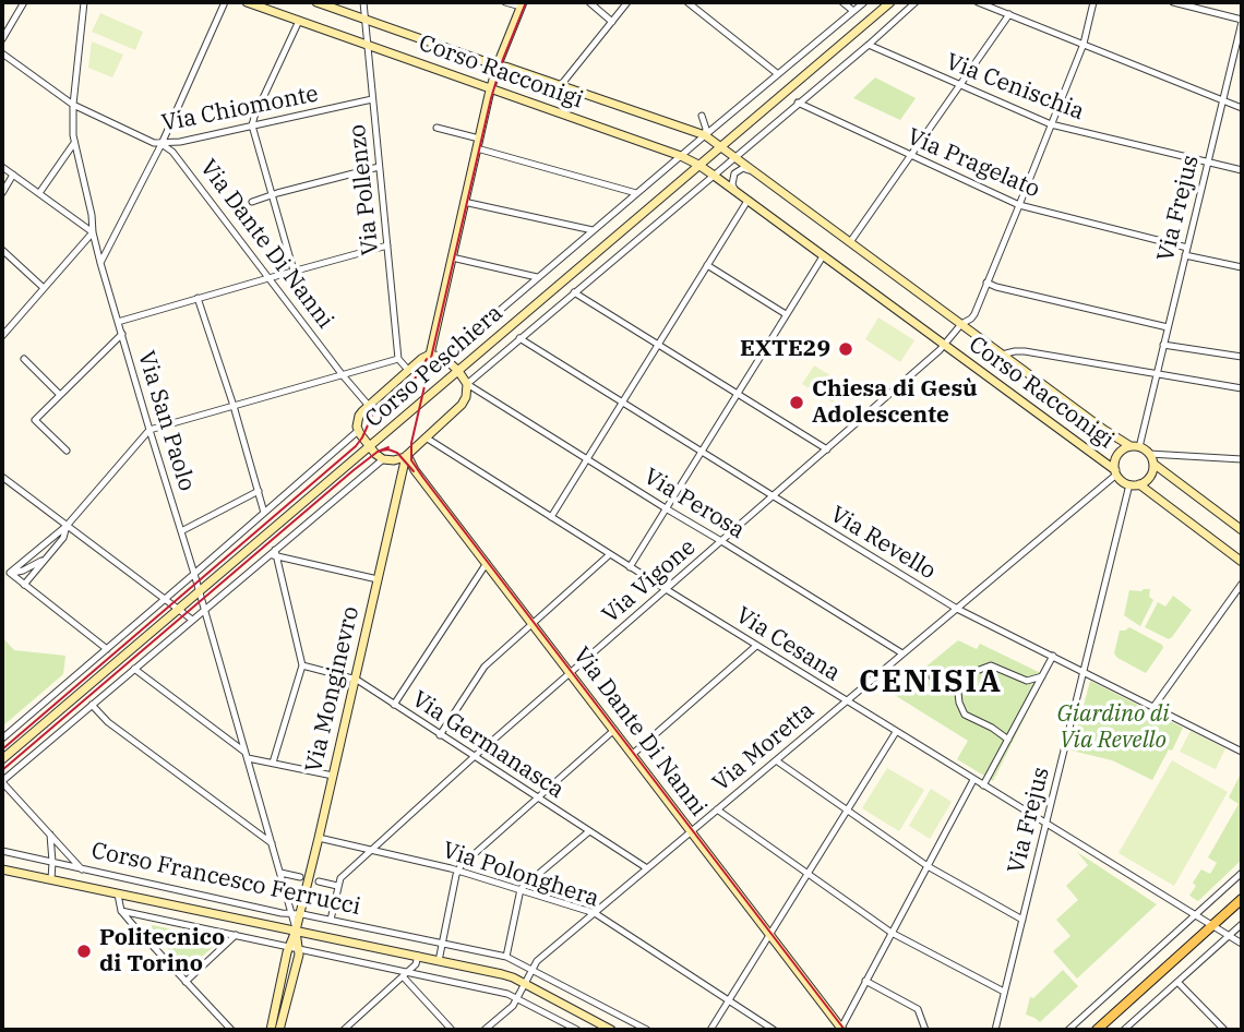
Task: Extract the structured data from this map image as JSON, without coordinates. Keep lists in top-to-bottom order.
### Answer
{
  "streets": {
    "street": [
      "Corso Racconigi",
      "Via Cenischia",
      "Via Chiomonte",
      "Via Pragelato",
      "Via Pollenzo",
      "Via Frejus",
      "Via Dante Di Nanni",
      "Corso Peschiera",
      "Via San Paolo",
      "Via Perosa",
      "Via Revello",
      "Via Vigone",
      "Via Cesana",
      "Via Monginevro",
      "Via Germanasca",
      "Via Moretta",
      "Via Polonghera",
      "Corso Francesco Ferrucci"
    ]
  },
  "crossings": [
    ["Corso Racconigi", "Via Pollenzo"],
    ["Corso Racconigi", "Via Frejus"],
    ["Corso Racconigi", "Corso Peschiera"],
    ["Corso Racconigi", "Via Vigone"],
    ["Corso Racconigi", "Via Moretta"],
    ["Via Cenischia", "Via Frejus"],
    ["Via Cenischia", "Corso Peschiera"],
    ["Via Chiomonte", "Via Pollenzo"],
    ["Via Chiomonte", "Via Dante Di Nanni"],
    ["Via Chiomonte", "Via San Paolo"],
    ["Via Pragelato", "Via Frejus"],
    ["Via Pragelato", "Corso Peschiera"],
    ["Via Frejus", "Via Revello"],
    ["Via Frejus", "Via Cesana"],
    ["Via Frejus", "Via Moretta"],
    ["Via Dante Di Nanni", "Via Vigone"],
    ["Via Dante Di Nanni", "Via Monginevro"],
    ["Via Dante Di Nanni", "Via Moretta"],
    ["Corso Peschiera", "Via San Paolo"],
    ["Corso Peschiera", "Via Perosa"],
    ["Corso Peschiera", "Via Revello"],
    ["Via San Paolo", "Via Monginevro"],
    ["Via San Paolo", "Corso Francesco Ferrucci"],
    ["Via Perosa", "Via Vigone"],
    ["Via Perosa", "Via Moretta"],
    ["Via Revello", "Via Vigone"],
    ["Via Revello", "Via Moretta"],
    ["Via Vigone", "Via Cesana"],
    ["Via Vigone", "Via Germanasca"],
    ["Via Vigone", "Via Polonghera"],
    ["Via Cesana", "Via Moretta"],
    ["Via Monginevro", "Via Germanasca"],
    ["Via Monginevro", "Via Polonghera"],
    ["Via Monginevro", "Corso Francesco Ferrucci"],
    ["Via Germanasca", "Via Moretta"],
    ["Via Moretta", "Via Polonghera"],
    ["Via Moretta", "Corso Francesco Ferrucci"]
  ],
  "districts": ["CENISIA"],
  "parks": ["Giardino di Via Revello"],
  "places": ["EXTE29", "Chiesa di Gesù Adolescente", "Politecnico di Torino"]
}
